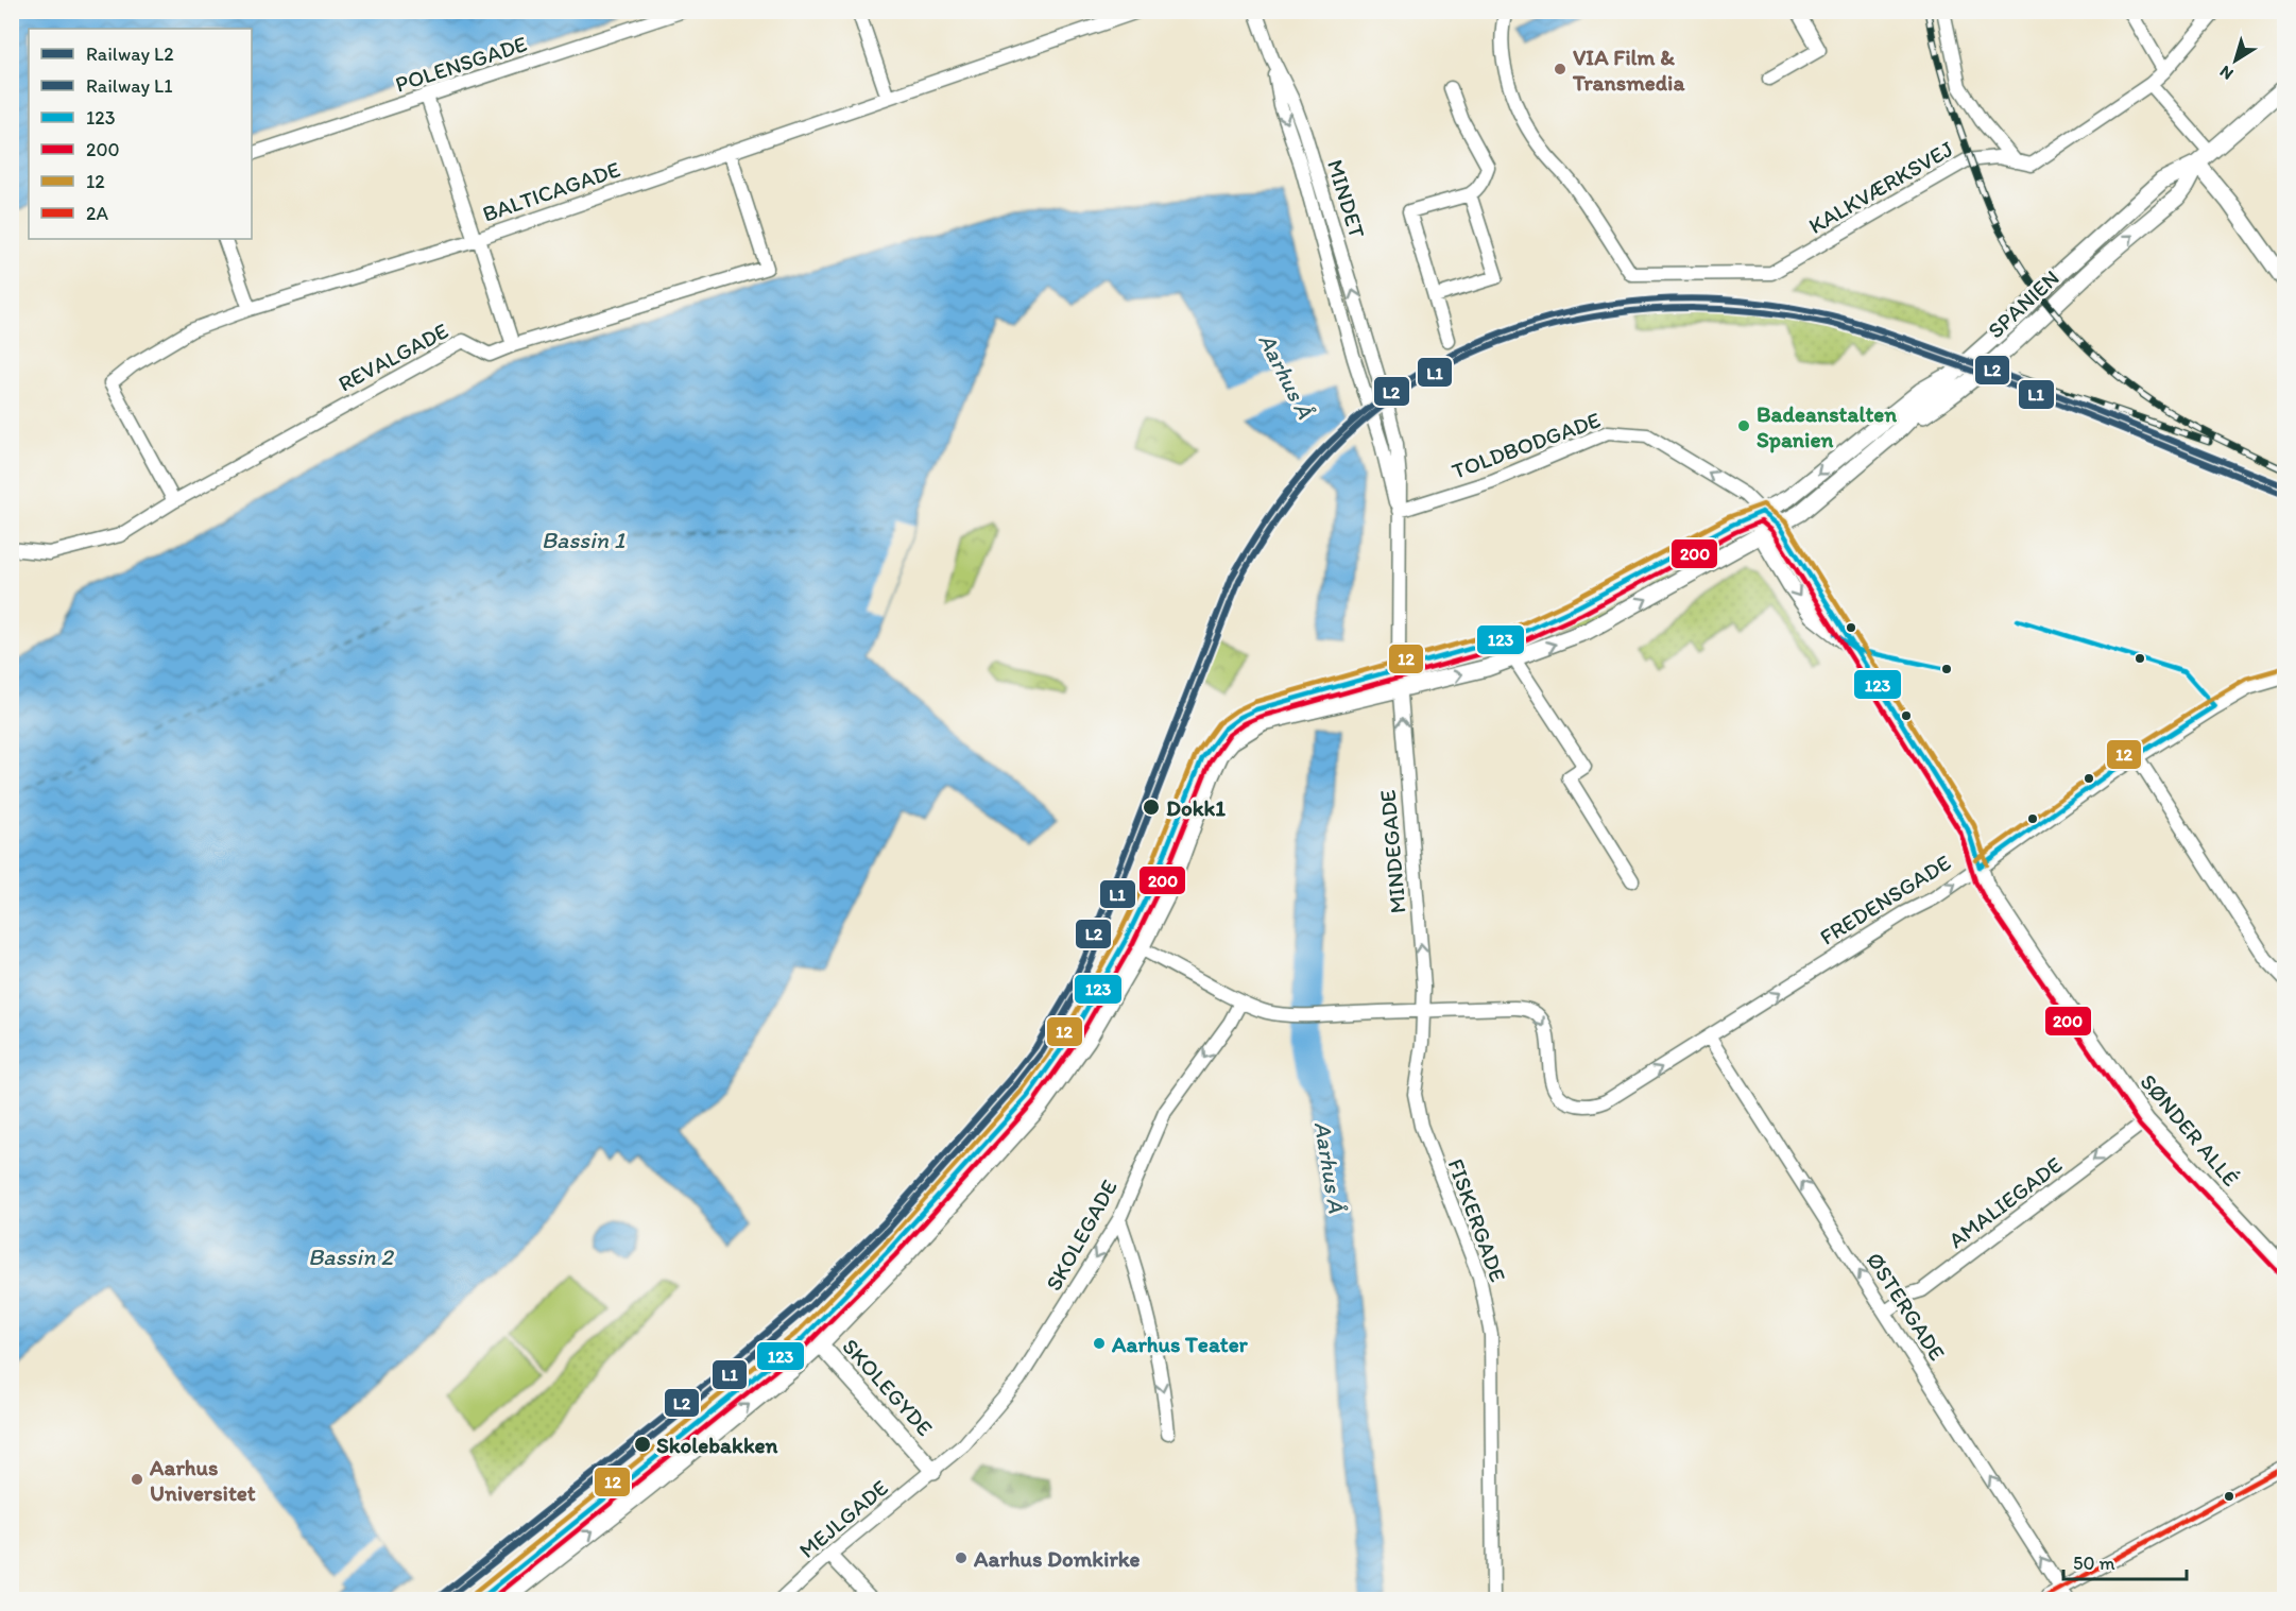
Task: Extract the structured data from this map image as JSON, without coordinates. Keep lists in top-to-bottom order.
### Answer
{
  "streets": {
    "street": [
      "POLENSGADE",
      "KALKVÆRKSVEJ",
      "BALTICAGADE",
      "MINDET",
      "SPANIEN",
      "REVALGADE",
      "TOLDBODGADE",
      "MINDEGADE",
      "FREDENSGADE",
      "SØNDER ALLÉ",
      "AMALIEGADE",
      "FISKERGADE",
      "SKOLEGADE",
      "ØSTERGADE",
      "SKOLEGYDE",
      "MEJLGADE"
    ]
  },
  "crossings": [
    ["BALTICAGADE", "REVALGADE"],
    ["MINDET", "TOLDBODGADE"],
    ["MINDET", "MINDEGADE"],
    ["SPANIEN", "TOLDBODGADE"],
    ["SPANIEN", "MINDEGADE"],
    ["SPANIEN", "SØNDER ALLÉ"],
    ["TOLDBODGADE", "MINDEGADE"],
    ["TOLDBODGADE", "SØNDER ALLÉ"],
    ["MINDEGADE", "FREDENSGADE"],
    ["MINDEGADE", "FISKERGADE"],
    ["FREDENSGADE", "SØNDER ALLÉ"],
    ["FREDENSGADE", "FISKERGADE"],
    ["FREDENSGADE", "ØSTERGADE"],
    ["SØNDER ALLÉ", "AMALIEGADE"],
    ["AMALIEGADE", "ØSTERGADE"],
    ["SKOLEGADE", "SKOLEGYDE"],
    ["SKOLEGADE", "MEJLGADE"],
    ["SKOLEGYDE", "MEJLGADE"]
  ],
  "one_way": [
    "TOLDBODGADE",
    "MINDEGADE",
    "FREDENSGADE",
    "AMALIEGADE",
    "SKOLEGADE",
    "ØSTERGADE"
  ],
  "water": ["Aarhus Å", "Bassin 1", "Bassin 2"],
  "places": [
    "VIA Film & Transmedia",
    "Badeanstalten Spanien",
    "Dokk1",
    "Aarhus Teater",
    "Skolebakken",
    "Aarhus Universitet",
    "Aarhus Domkirke"
  ],
  "lines": [
    "rail line L2",
    "rail line L1",
    "transit line 12",
    "transit line 123",
    "transit line 200",
    "transit line 2A"
  ],
  "legend": [
    "Railway L2",
    "Railway L1",
    "123",
    "200",
    "12",
    "2A"
  ],
  "scale_bar": "50 m",
  "north": "bottom left"
}
